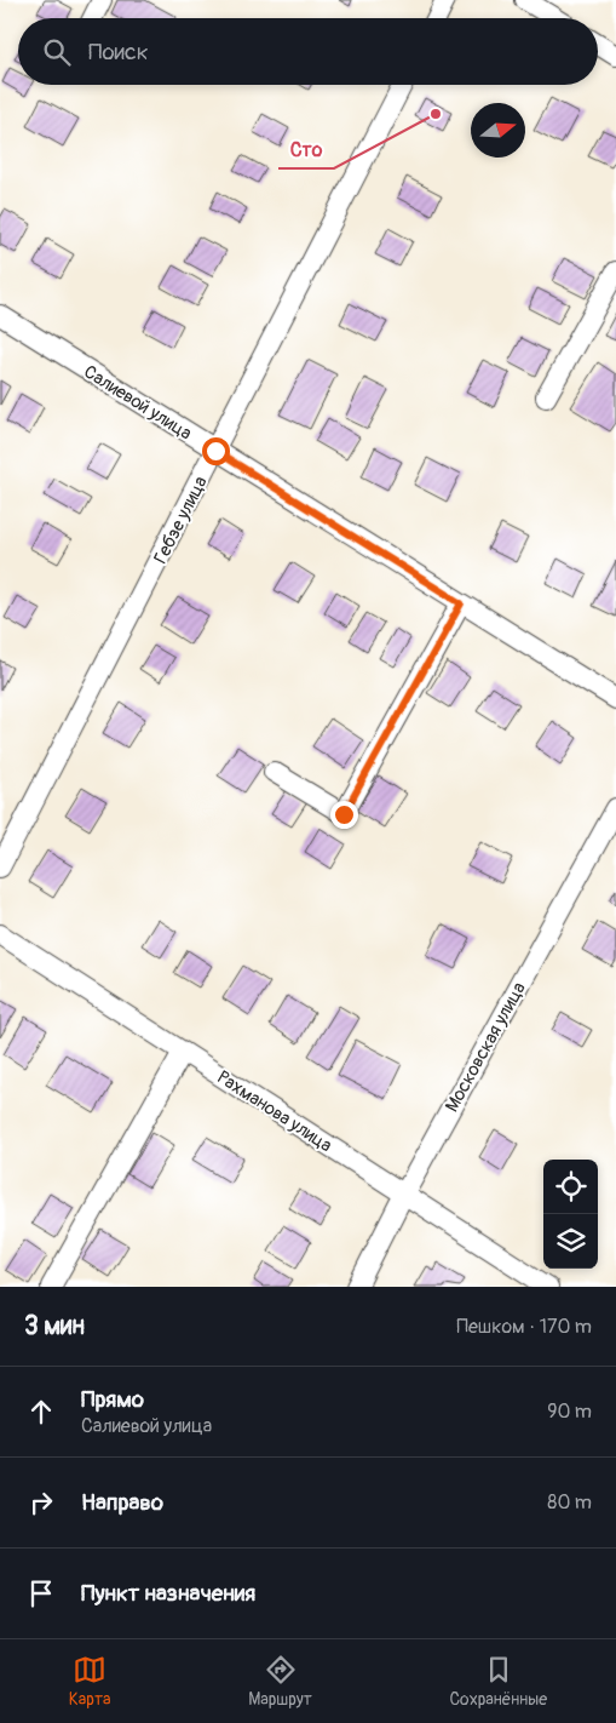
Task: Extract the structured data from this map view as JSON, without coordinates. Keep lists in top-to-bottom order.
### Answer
{
  "streets": {
    "street": [
      "Салиевой улица",
      "Гебзе улица",
      "Московская улица",
      "Рахманова улица"
    ]
  },
  "crossings": [
    ["Салиевой улица", "Гебзе улица"],
    ["Московская улица", "Рахманова улица"]
  ],
  "places": ["Сто"],
  "north": "right",
  "page": {
    "search": "Поиск",
    "heading": ["3 мин", "Пешком · 170 m"],
    "list": [
      ["Прямо", "Салиевой улица", "90 m"],
      ["Направо", "80 m"],
      "Пункт назначения"
    ],
    "nav": ["Карта", "Маршрут", "Сохранённые"]
  }
}
